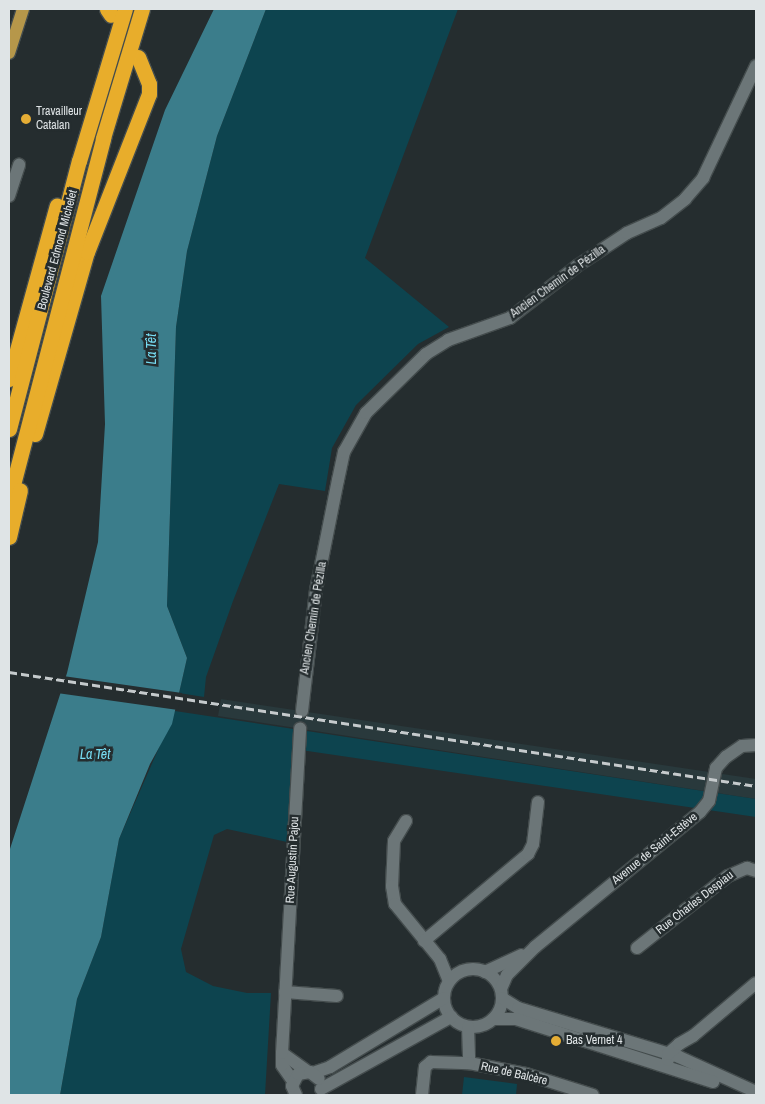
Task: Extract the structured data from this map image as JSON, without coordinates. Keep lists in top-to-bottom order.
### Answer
{
  "streets": {
    "highway": ["Boulevard Edmond Michelet"],
    "street": [
      "Ancien Chemin de Pézilla",
      "Avenue de Saint-Estève",
      "Rue Augustin Pajou",
      "Rue Charles Despiau",
      "Rue de Balcère"
    ]
  },
  "crossings": [
    ["Avenue de Saint-Estève", "Rue de Balcère"]
  ],
  "water": ["La Têt"],
  "places": ["Travailleur Catalan", "Bas Vernet 4"]
}
